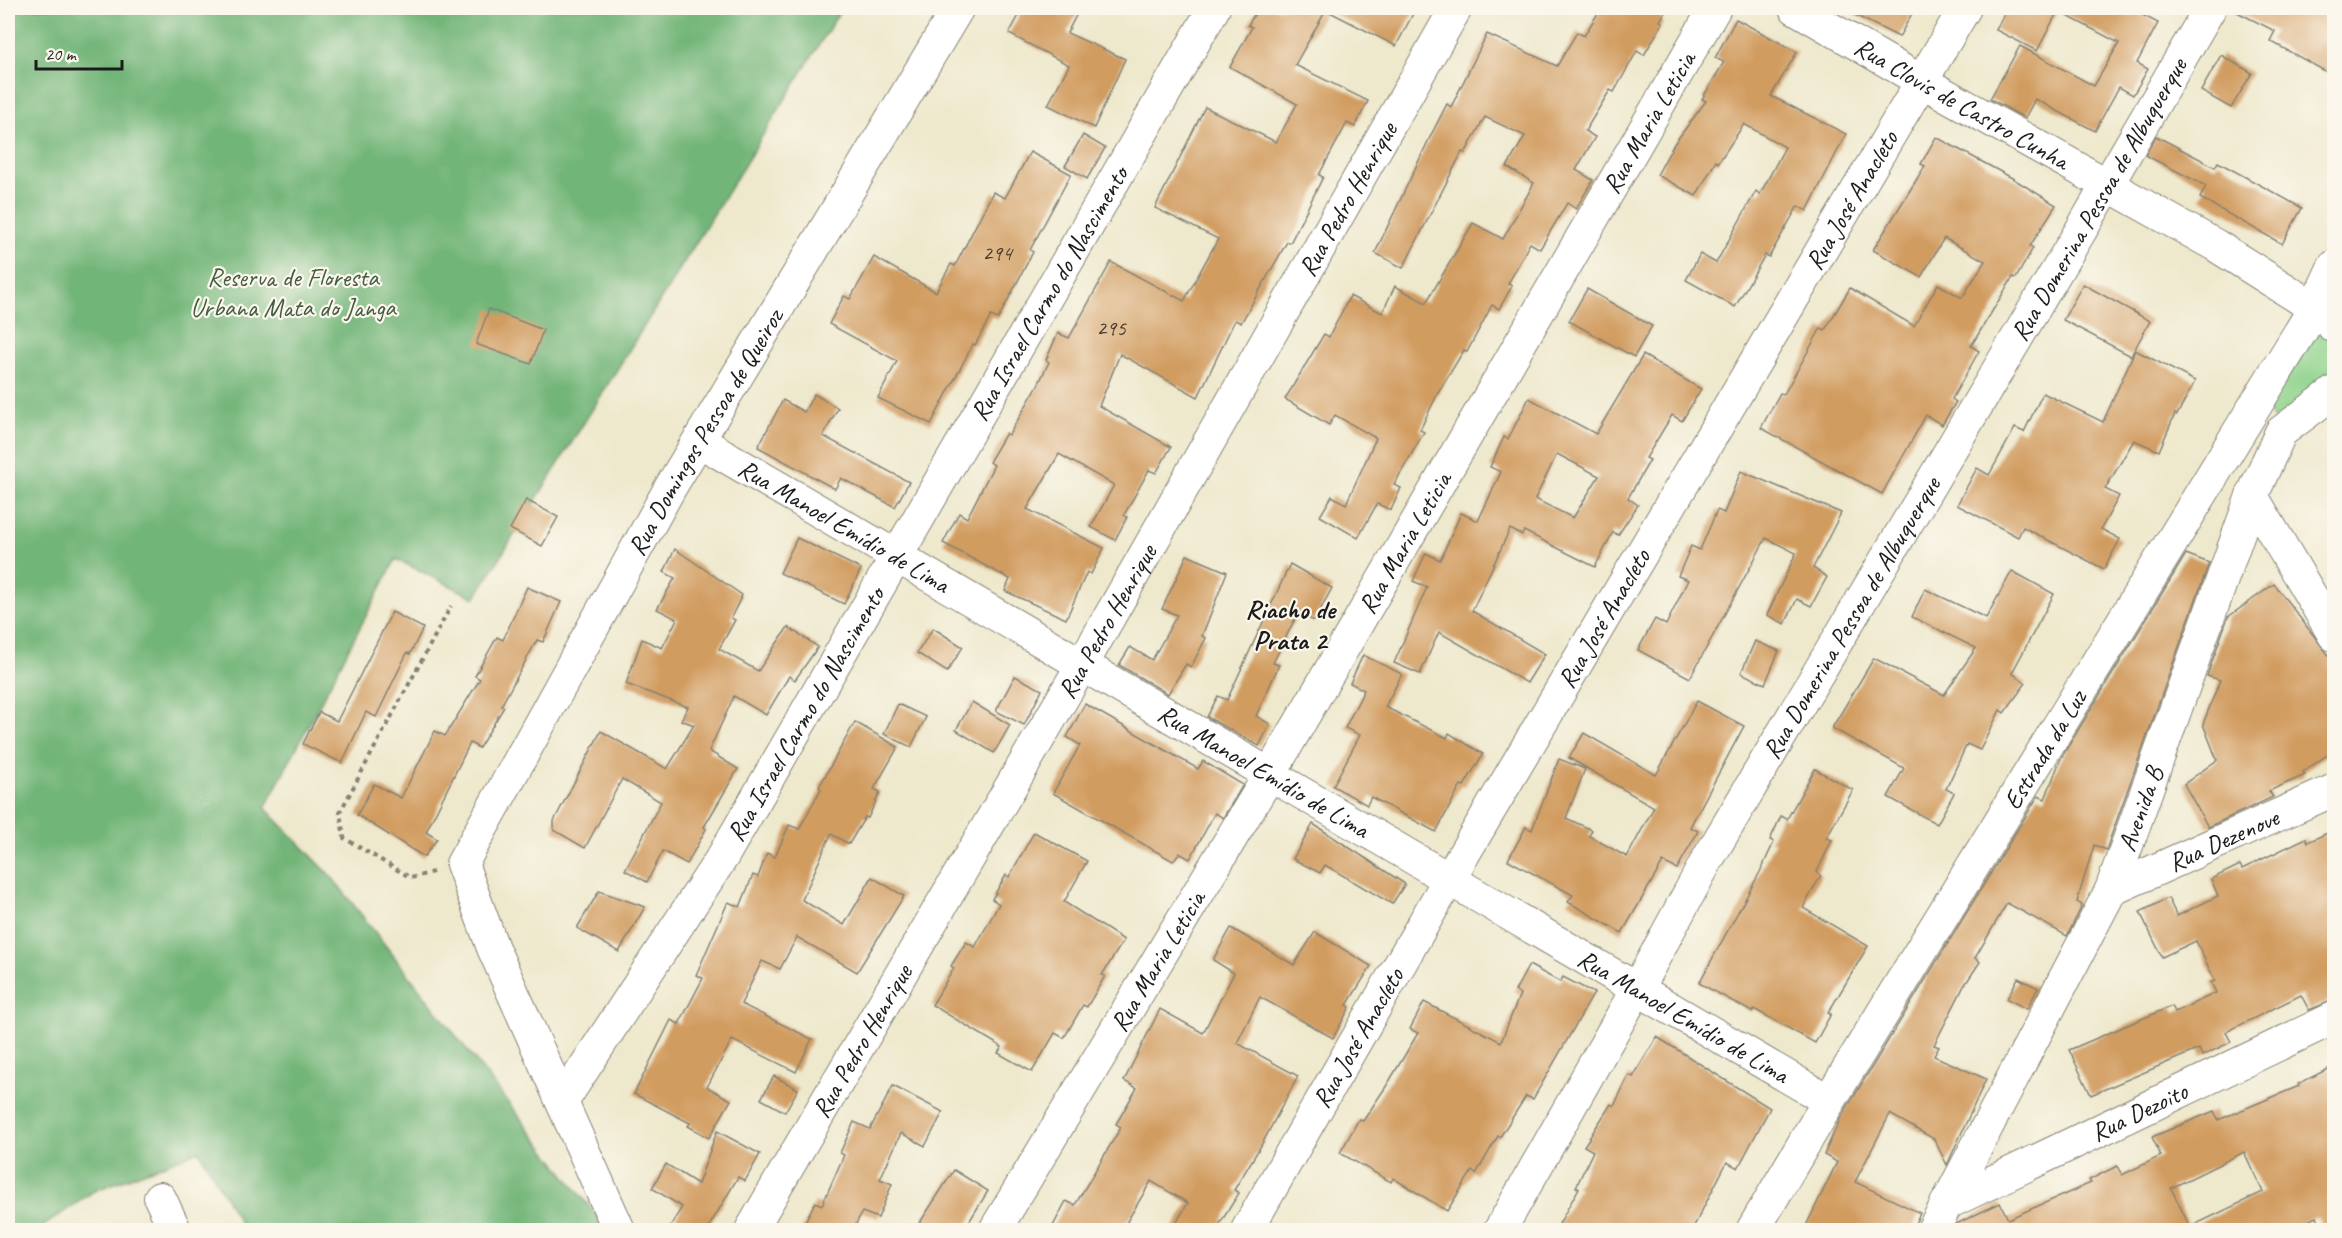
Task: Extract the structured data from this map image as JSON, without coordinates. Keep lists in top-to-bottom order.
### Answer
{
  "streets": {
    "main road": ["Estrada da Luz"],
    "street": [
      "Rua Clovis de Castro Cunha",
      "Rua Maria Leticia",
      "Rua Pedro Henrique",
      "Rua Domerina Pessoa de Albuquerque",
      "Rua José Anacleto",
      "Rua Israel Carmo do Nascimento",
      "Rua Domingos Pessoa de Queiroz",
      "Rua Manoel Emídio de Lima",
      "Avenida B",
      "Rua Dezenove",
      "Rua Dezoito"
    ]
  },
  "crossings": [
    ["Rua Clovis de Castro Cunha", "Rua Domerina Pessoa de Albuquerque"],
    ["Rua Clovis de Castro Cunha", "Rua José Anacleto"],
    ["Rua Clovis de Castro Cunha", "Estrada da Luz"],
    ["Rua Maria Leticia", "Rua Manoel Emídio de Lima"],
    ["Rua Pedro Henrique", "Rua Manoel Emídio de Lima"],
    ["Rua Domerina Pessoa de Albuquerque", "Rua Manoel Emídio de Lima"],
    ["Rua José Anacleto", "Rua Manoel Emídio de Lima"],
    ["Rua Israel Carmo do Nascimento", "Rua Manoel Emídio de Lima"],
    ["Rua Domingos Pessoa de Queiroz", "Rua Manoel Emídio de Lima"],
    ["Rua Manoel Emídio de Lima", "Estrada da Luz"],
    ["Avenida B", "Rua Dezenove"],
    ["Avenida B", "Rua Dezoito"]
  ],
  "districts": ["Riacho de Prata 2"],
  "parks": ["Reserva de Floresta Urbana Mata do Janga"],
  "house_numbers": ["294", "295"],
  "scale_bar": "20 m"
}
